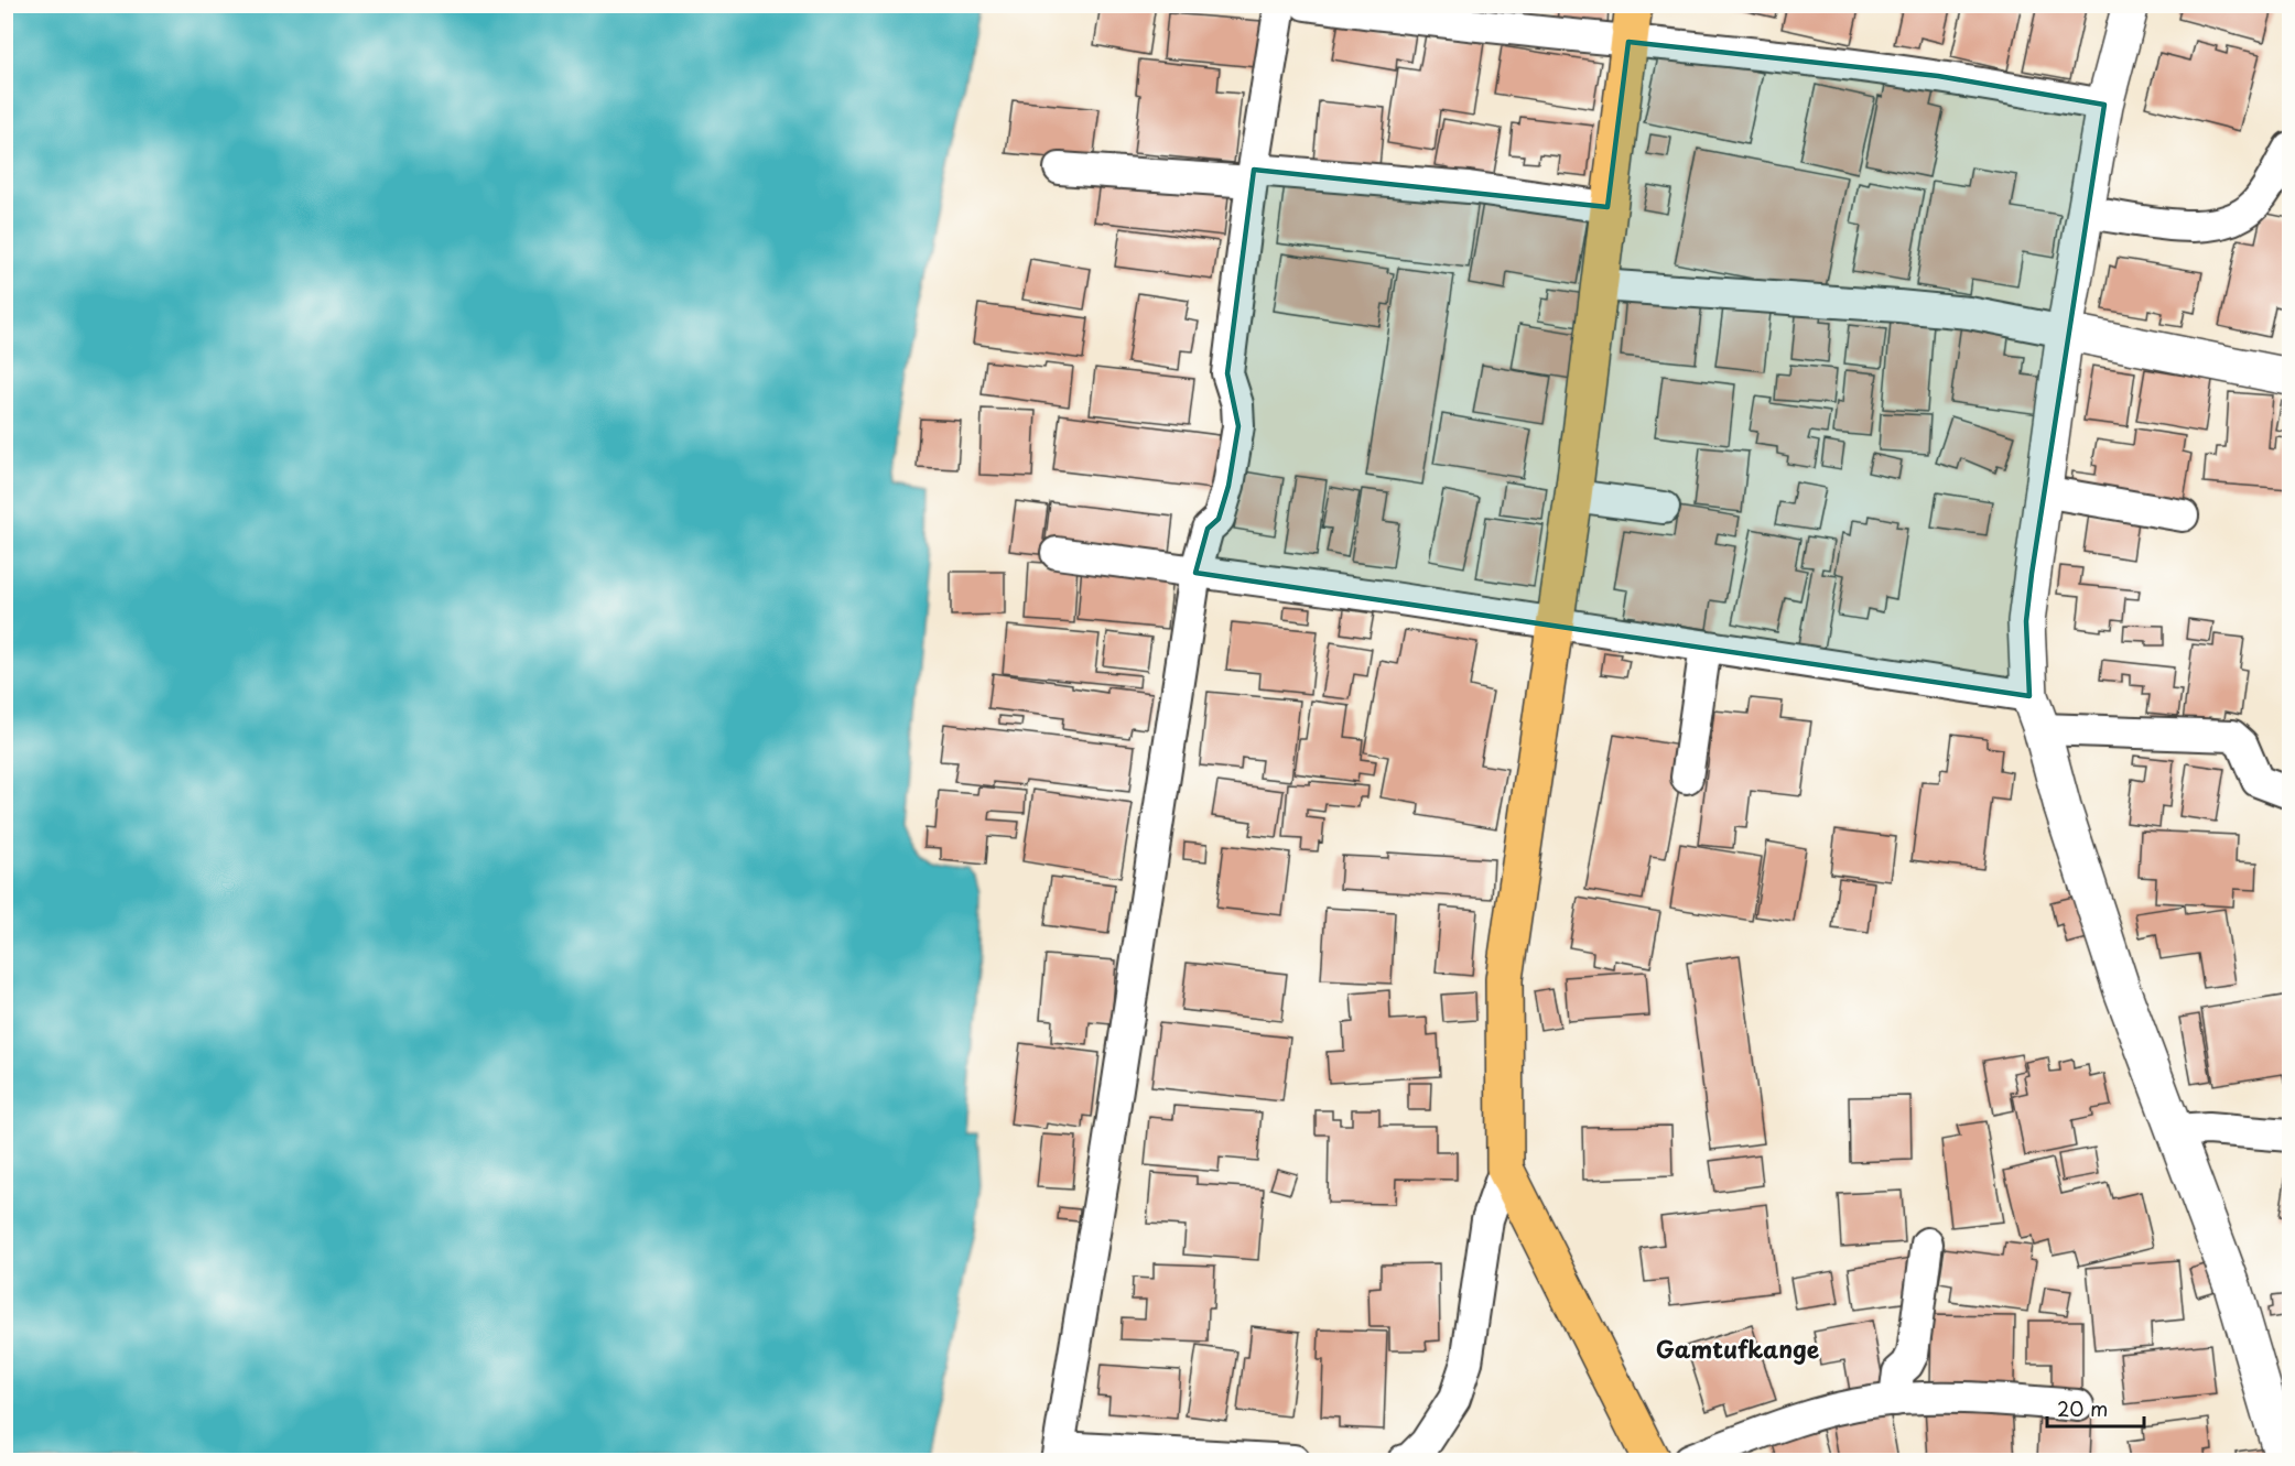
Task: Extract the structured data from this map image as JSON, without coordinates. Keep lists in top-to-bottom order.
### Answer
{
  "districts": ["Gamtufkange"],
  "scale_bar": "20 m"
}
